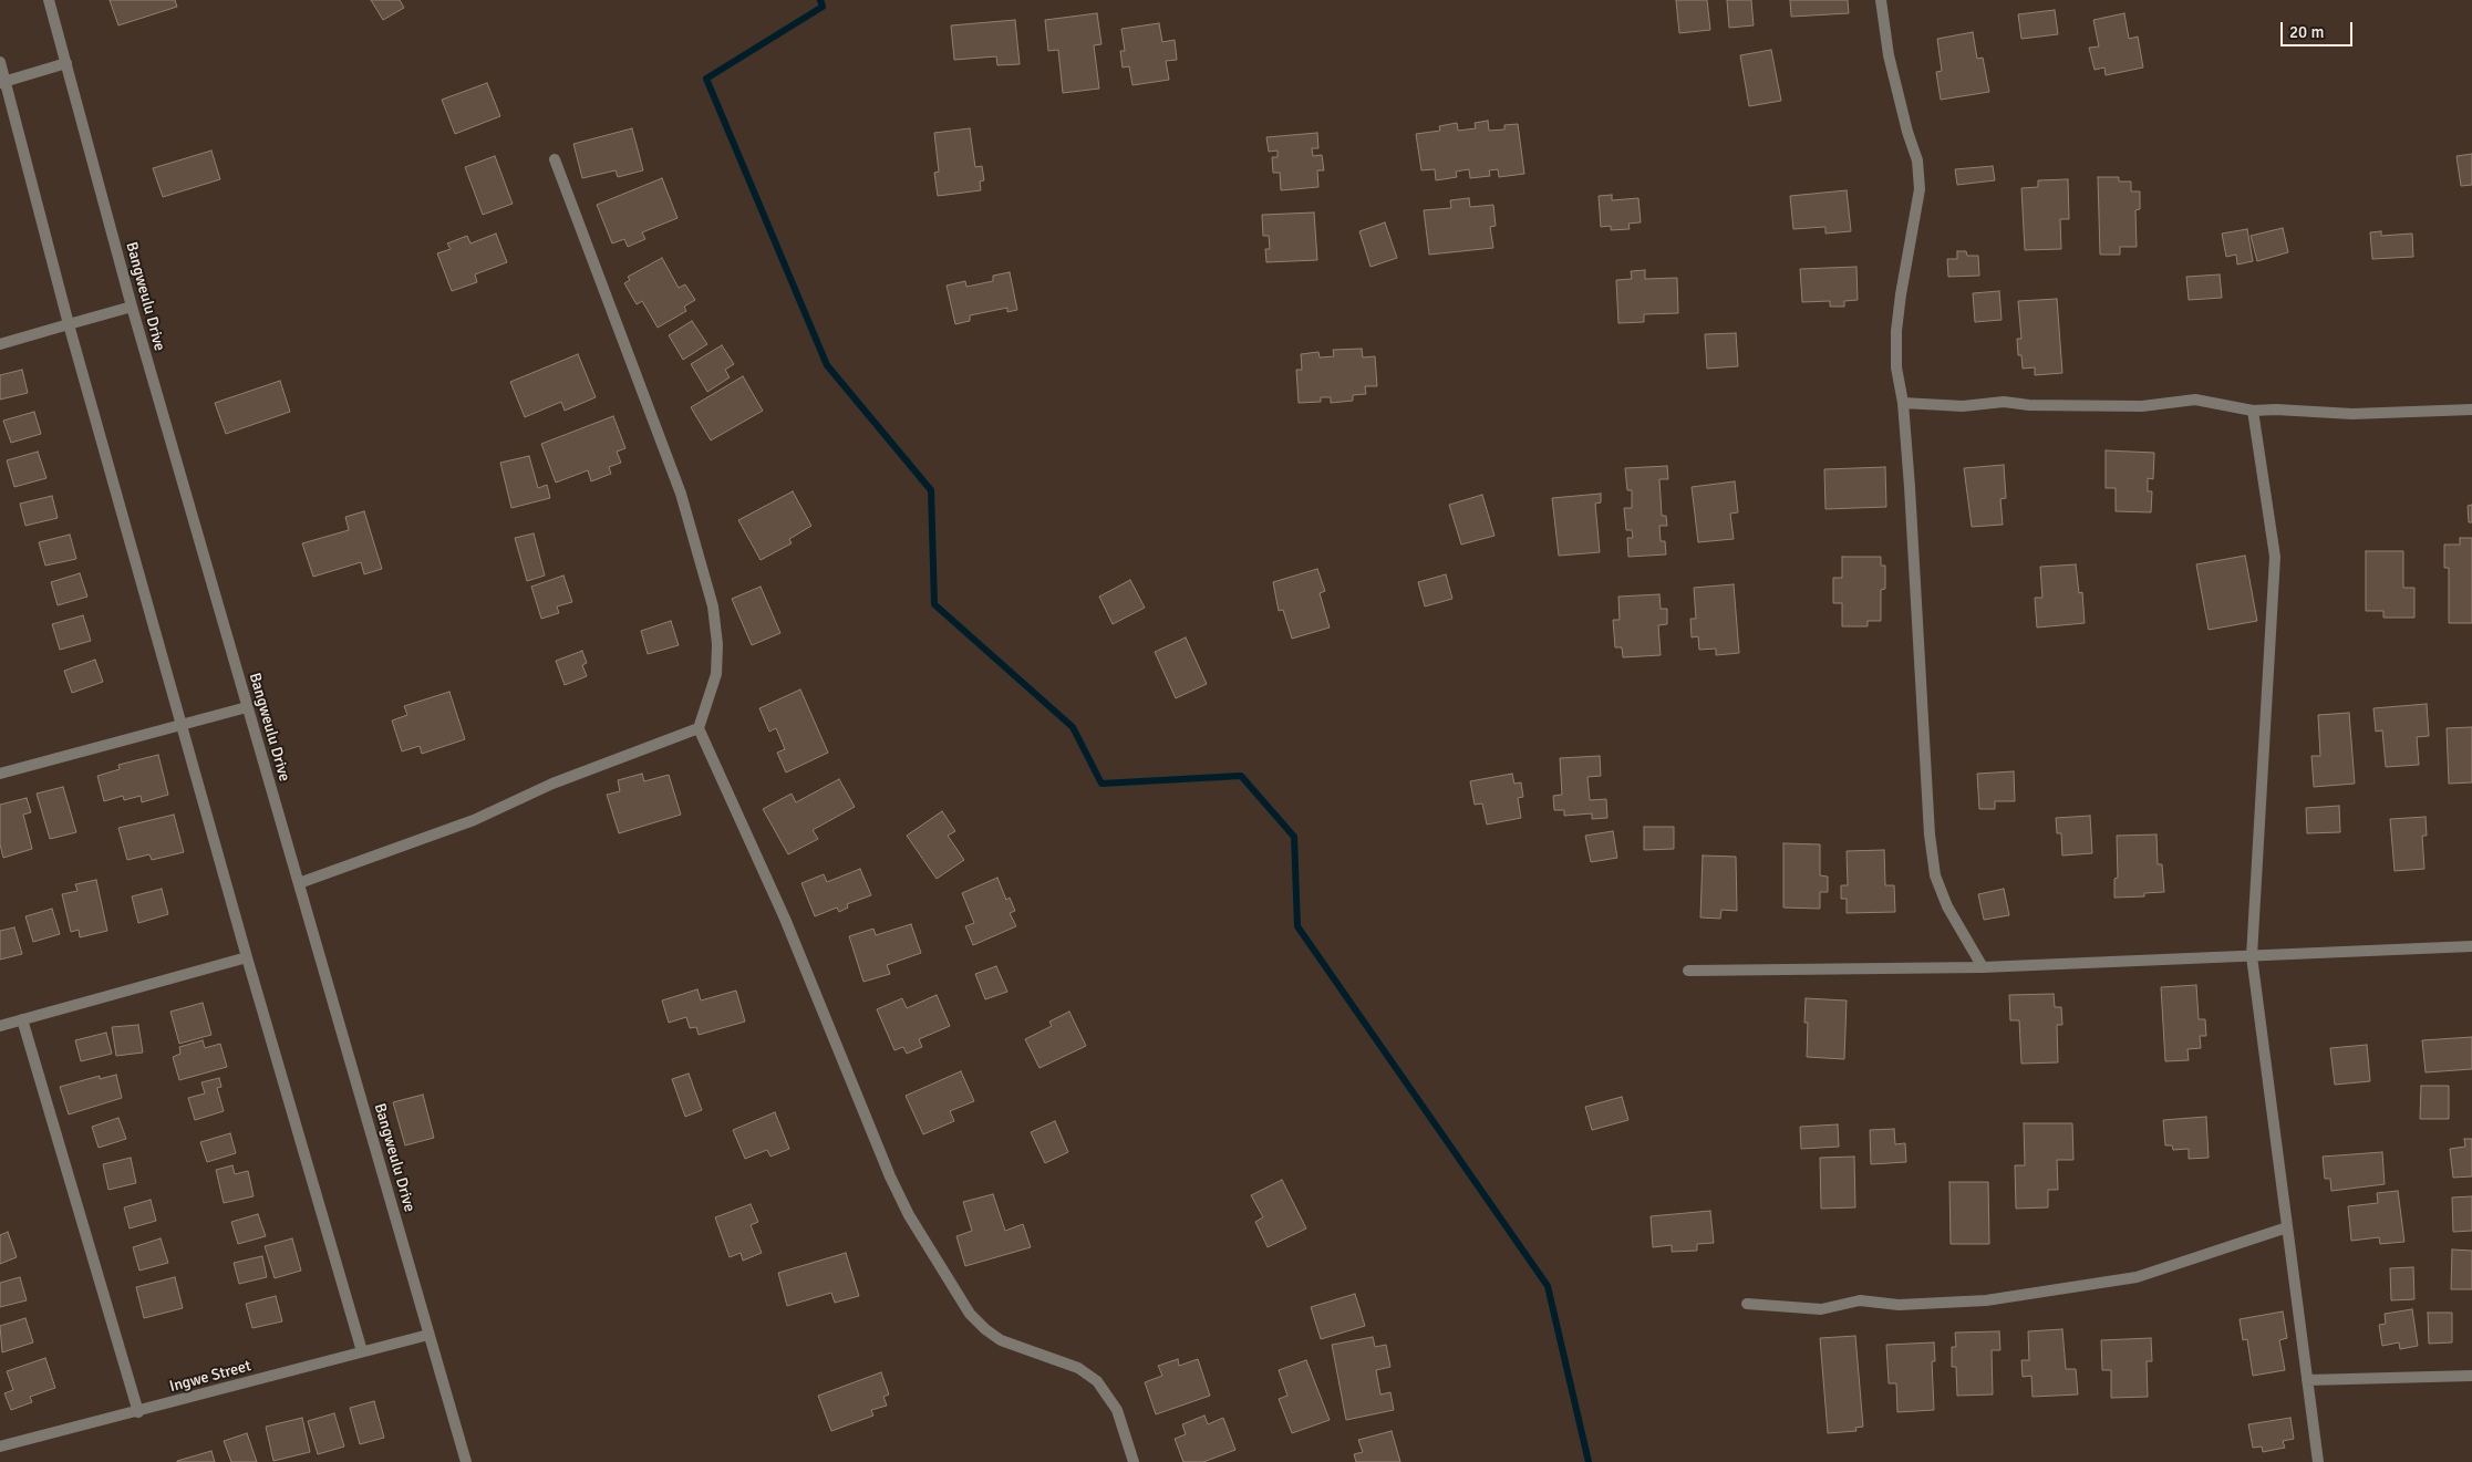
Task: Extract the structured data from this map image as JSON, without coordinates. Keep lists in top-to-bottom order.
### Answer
{
  "streets": {
    "street": ["Bangweulu Drive", "Ingwe Street"]
  },
  "crossings": [
    ["Bangweulu Drive", "Ingwe Street"]
  ],
  "scale_bar": "20 m"
}
